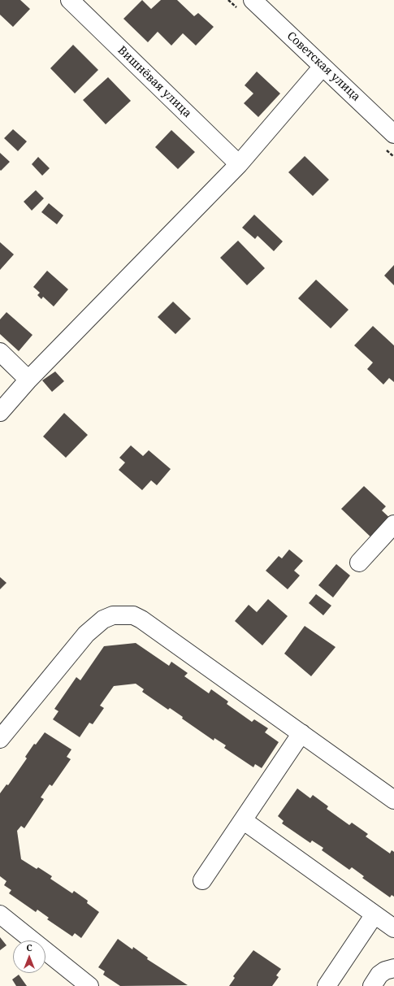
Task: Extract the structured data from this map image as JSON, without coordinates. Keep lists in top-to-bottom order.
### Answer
{
  "streets": {
    "street": ["Советская улица", "Вишнёвая улица"]
  },
  "north": "top"
}
